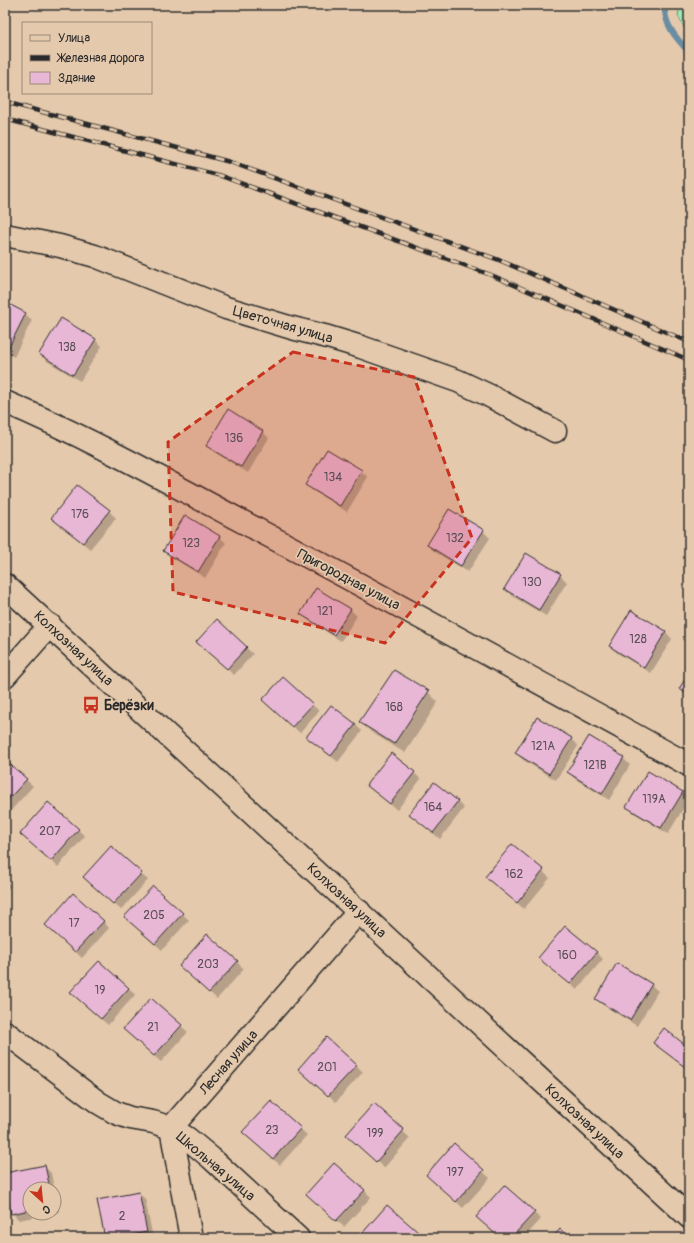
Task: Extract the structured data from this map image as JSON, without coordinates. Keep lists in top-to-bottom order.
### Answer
{
  "streets": {
    "street": [
      "Цветочная улица",
      "Пригородная улица",
      "Колхозная улица",
      "Лесная улица",
      "Школьная улица"
    ]
  },
  "crossings": [
    ["Колхозная улица", "Лесная улица"],
    ["Лесная улица", "Школьная улица"]
  ],
  "places": {
    "bus stop": ["Берёзки"]
  },
  "house_numbers": [
    "138",
    "136",
    "134",
    "176",
    "132",
    "123",
    "130",
    "121",
    "128",
    "168",
    "121А",
    "121В",
    "119А",
    "164",
    "207",
    "162",
    "205",
    "17",
    "160",
    "203",
    "19",
    "21",
    "201",
    "23",
    "199",
    "197",
    "2"
  ],
  "legend": ["Улица", "Железная дорога", "Здание"],
  "north": "bottom right"
}
